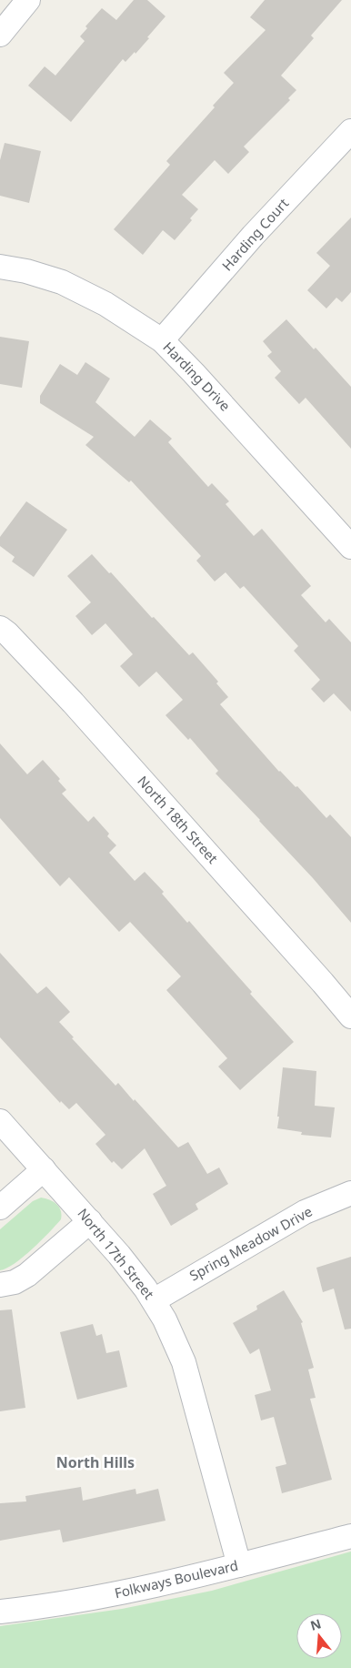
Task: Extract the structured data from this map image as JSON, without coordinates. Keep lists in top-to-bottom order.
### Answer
{
  "streets": {
    "street": [
      "Harding Court",
      "Harding Drive",
      "North 18th Street",
      "Spring Meadow Drive",
      "North 17th Street",
      "Folkways Boulevard"
    ]
  },
  "crossings": [
    ["Harding Court", "Harding Drive"],
    ["Spring Meadow Drive", "North 17th Street"],
    ["North 17th Street", "Folkways Boulevard"]
  ],
  "districts": ["North Hills"],
  "north": "top"
}
